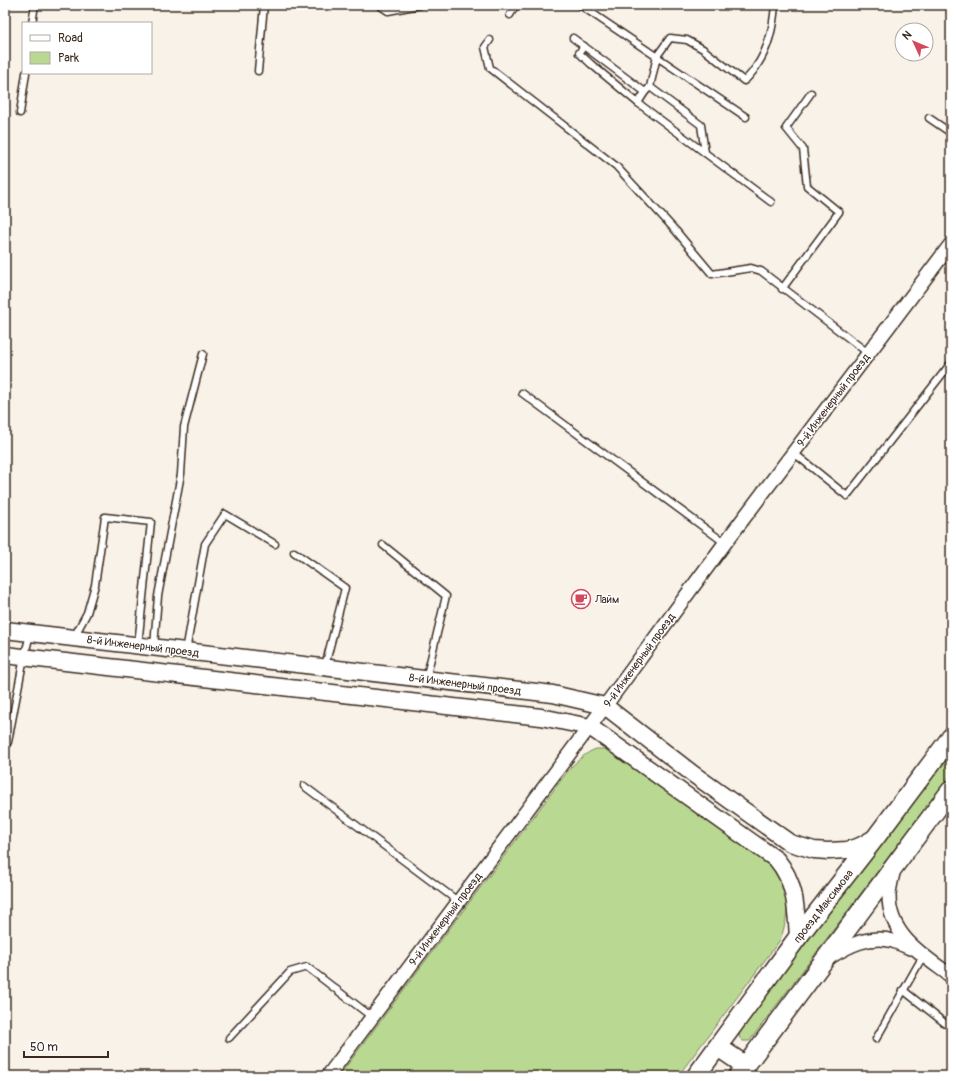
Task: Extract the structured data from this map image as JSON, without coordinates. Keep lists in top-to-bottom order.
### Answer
{
  "streets": {
    "main road": ["проезд Максимова"],
    "street": ["9-й Инженерный проезд", "8-й Инженерный проезд"]
  },
  "crossings": [
    ["9-й Инженерный проезд", "8-й Инженерный проезд"],
    ["8-й Инженерный проезд", "проезд Максимова"]
  ],
  "places": {
    "cafe": ["Лайм"]
  },
  "legend": ["Road", "Park"],
  "scale_bar": "50 m",
  "north": "top left"
}
